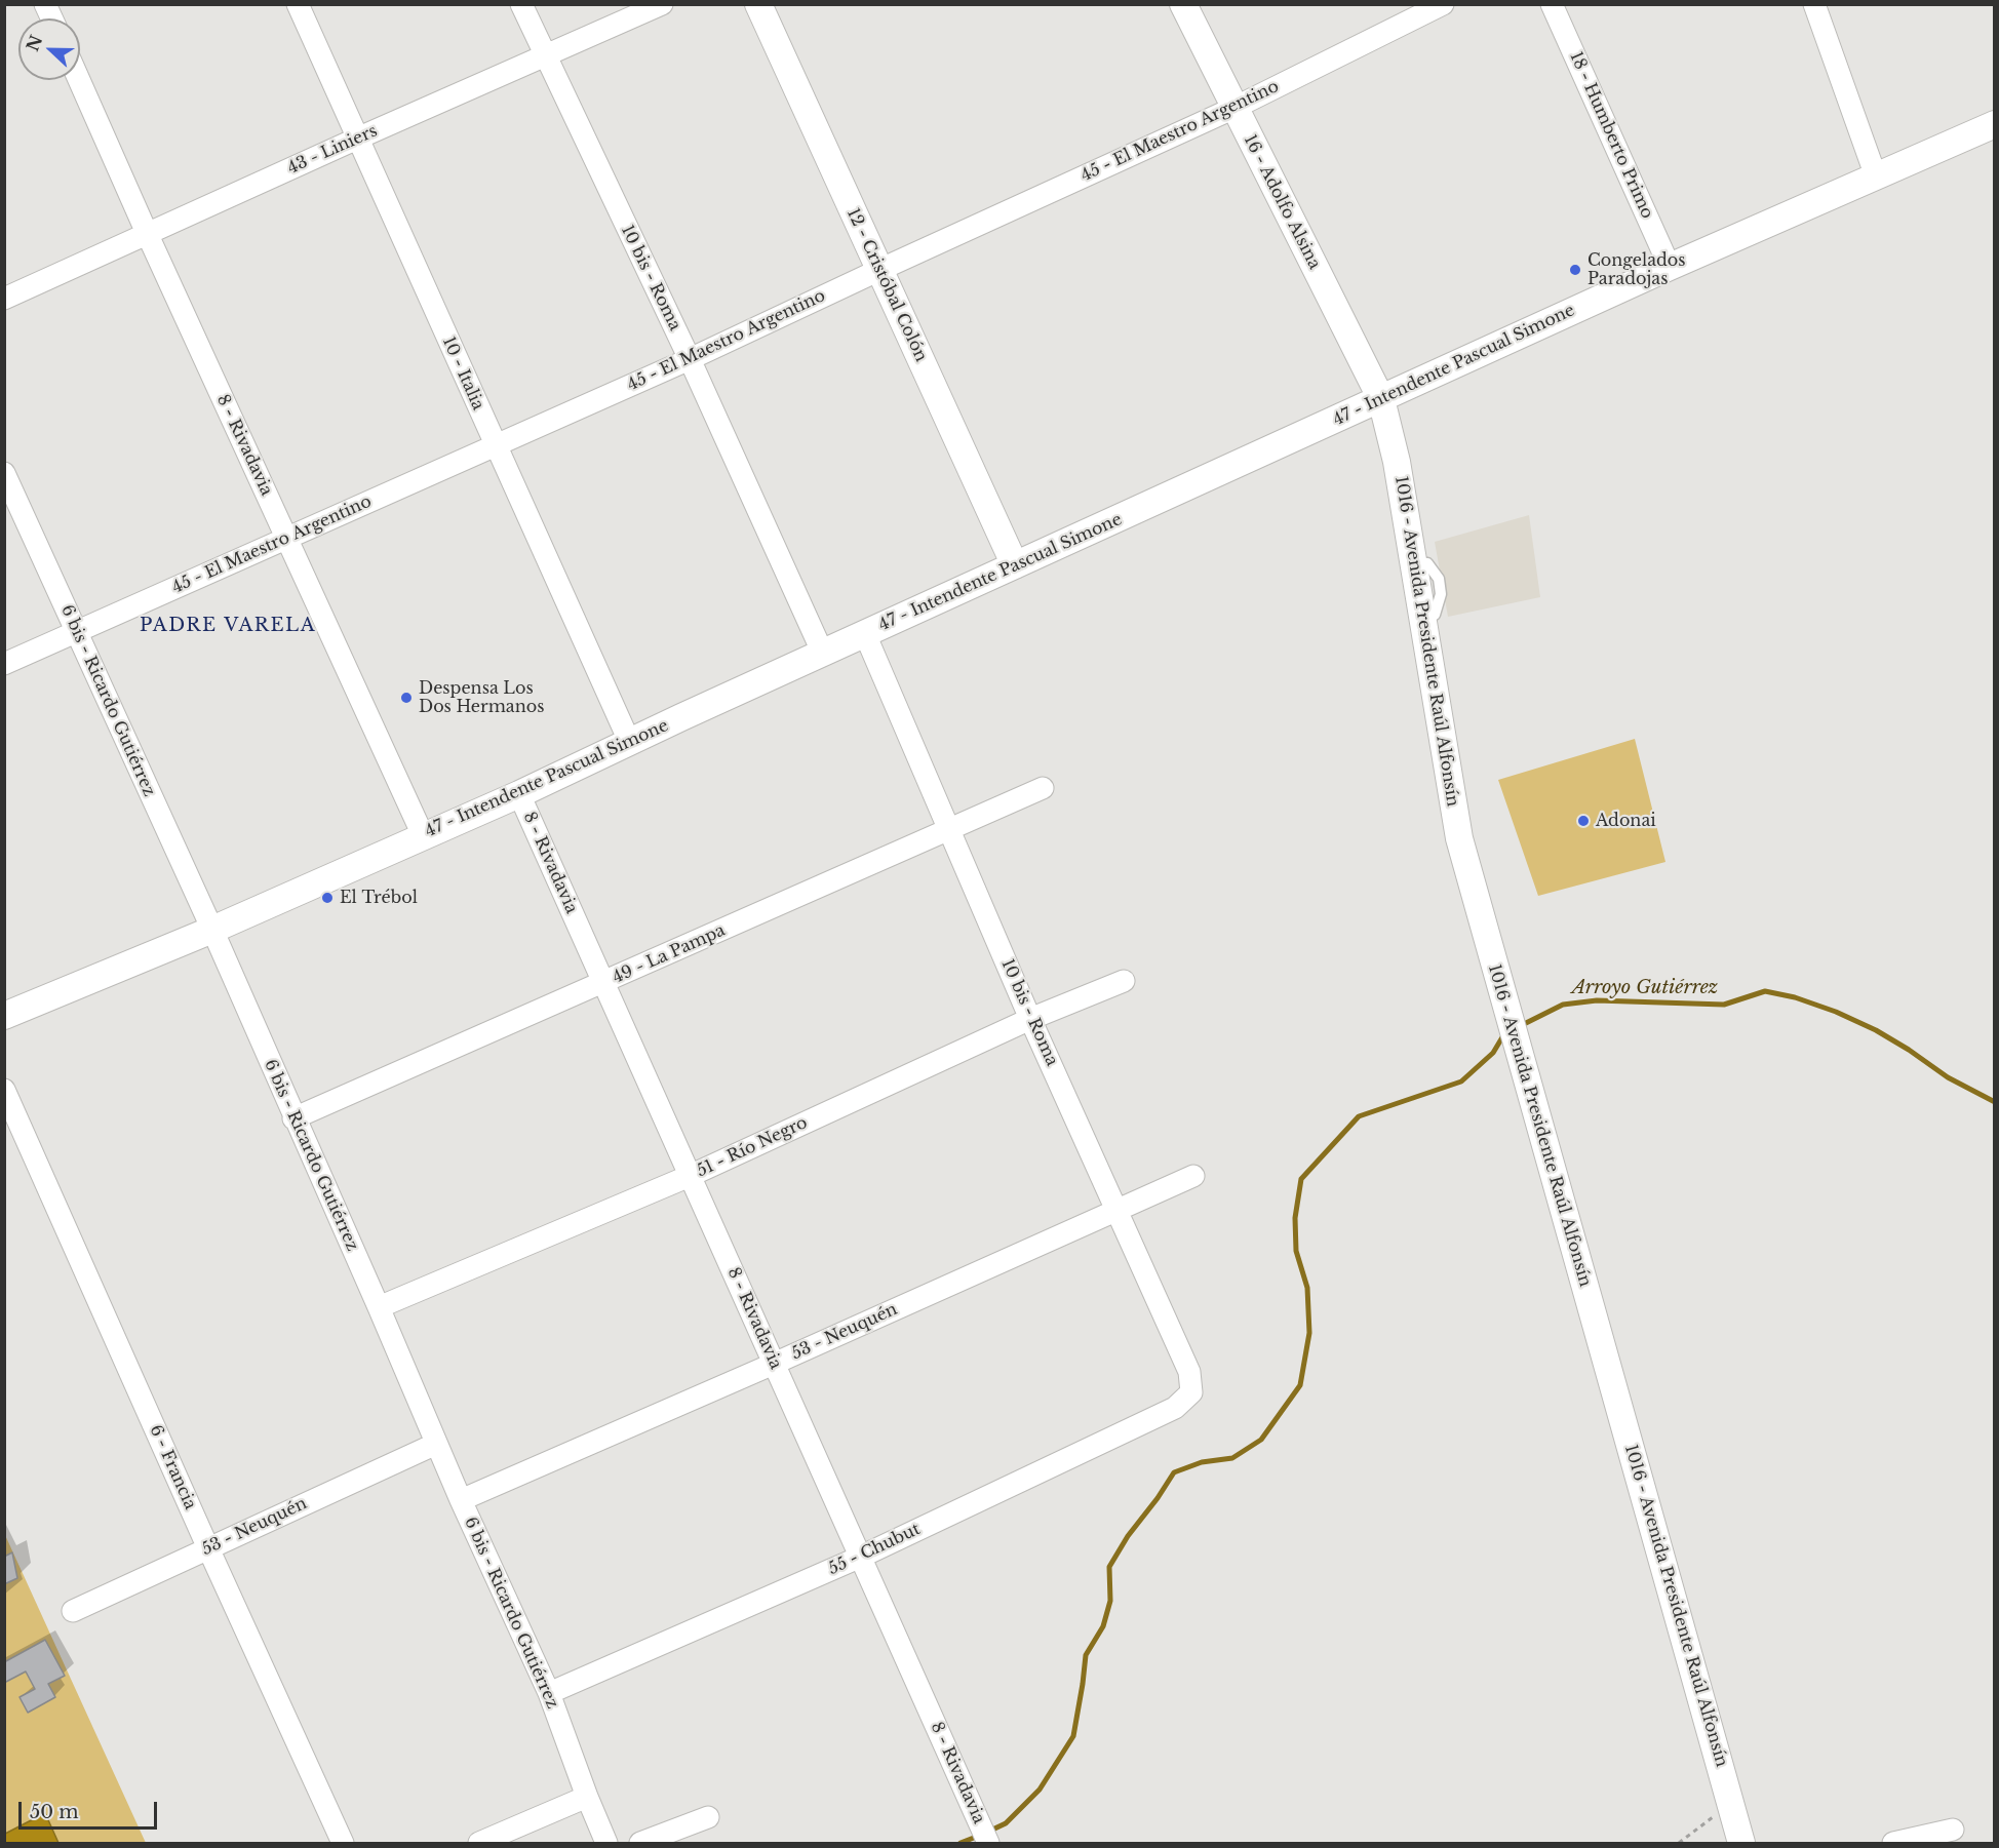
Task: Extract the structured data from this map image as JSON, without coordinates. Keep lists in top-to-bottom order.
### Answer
{
  "streets": {
    "street": [
      "45 - El Maestro Argentino",
      "18 - Humberto Primo",
      "43 - Liniers",
      "16 - Adolfo Alsina",
      "10 bis - Roma",
      "12 - Cristóbal Colón",
      "47 - Intendente Pascual Simone",
      "10 - Italia",
      "8 - Rivadavia",
      "1016 - Avenida Presidente Raúl Alfonsín",
      "6 bis - Ricardo Gutiérrez",
      "49 - La Pampa",
      "51 - Río Negro",
      "53 - Neuquén",
      "6 - Francia",
      "55 - Chubut"
    ]
  },
  "crossings": [
    ["45 - El Maestro Argentino", "16 - Adolfo Alsina"],
    ["45 - El Maestro Argentino", "10 bis - Roma"],
    ["45 - El Maestro Argentino", "12 - Cristóbal Colón"],
    ["45 - El Maestro Argentino", "10 - Italia"],
    ["45 - El Maestro Argentino", "8 - Rivadavia"],
    ["45 - El Maestro Argentino", "6 bis - Ricardo Gutiérrez"],
    ["18 - Humberto Primo", "47 - Intendente Pascual Simone"],
    ["43 - Liniers", "10 bis - Roma"],
    ["43 - Liniers", "10 - Italia"],
    ["43 - Liniers", "8 - Rivadavia"],
    ["16 - Adolfo Alsina", "47 - Intendente Pascual Simone"],
    ["16 - Adolfo Alsina", "1016 - Avenida Presidente Raúl Alfonsín"],
    ["10 bis - Roma", "47 - Intendente Pascual Simone"],
    ["10 bis - Roma", "49 - La Pampa"],
    ["10 bis - Roma", "51 - Río Negro"],
    ["10 bis - Roma", "53 - Neuquén"],
    ["10 bis - Roma", "55 - Chubut"],
    ["12 - Cristóbal Colón", "47 - Intendente Pascual Simone"],
    ["47 - Intendente Pascual Simone", "10 - Italia"],
    ["47 - Intendente Pascual Simone", "8 - Rivadavia"],
    ["47 - Intendente Pascual Simone", "1016 - Avenida Presidente Raúl Alfonsín"],
    ["47 - Intendente Pascual Simone", "6 bis - Ricardo Gutiérrez"],
    ["8 - Rivadavia", "49 - La Pampa"],
    ["8 - Rivadavia", "51 - Río Negro"],
    ["8 - Rivadavia", "53 - Neuquén"],
    ["8 - Rivadavia", "55 - Chubut"],
    ["6 bis - Ricardo Gutiérrez", "49 - La Pampa"],
    ["6 bis - Ricardo Gutiérrez", "51 - Río Negro"],
    ["6 bis - Ricardo Gutiérrez", "53 - Neuquén"],
    ["6 bis - Ricardo Gutiérrez", "55 - Chubut"],
    ["53 - Neuquén", "6 - Francia"]
  ],
  "districts": ["PADRE VARELA"],
  "water": ["Arroyo Gutiérrez"],
  "places": [
    "Congelados Paradojas",
    "Despensa Los Dos Hermanos",
    "Adonai",
    "El Trébol"
  ],
  "scale_bar": "50 m",
  "north": "left"
}
